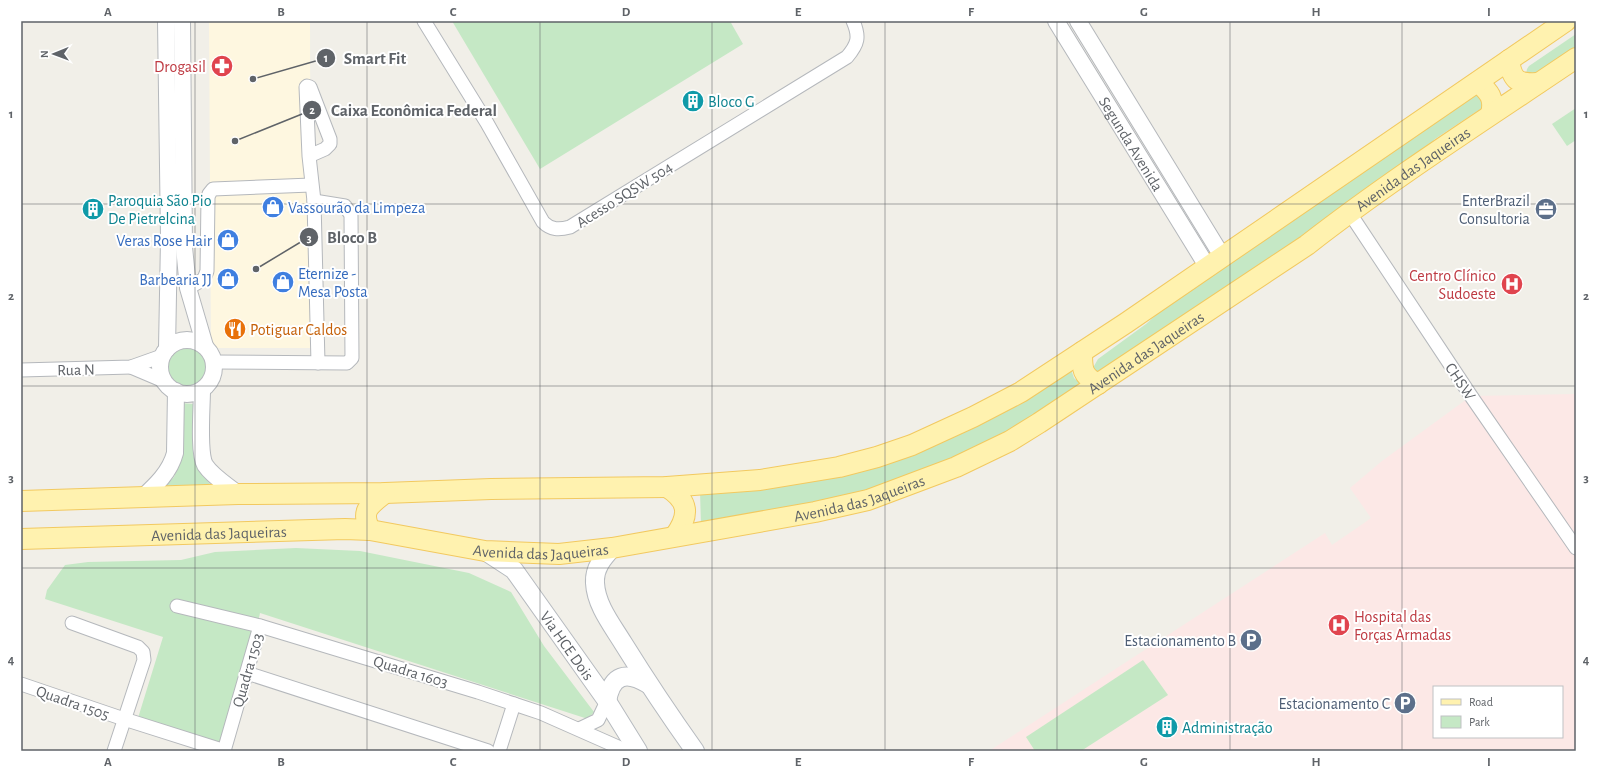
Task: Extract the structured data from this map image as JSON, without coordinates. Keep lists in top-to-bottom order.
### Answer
{
  "streets": {
    "main road": ["Avenida das Jaqueiras", "Via HCE Dois"],
    "street": [
      "Segunda Avenida",
      "Acesso SQSW 504",
      "Rua N",
      "CHSW",
      "Quadra 1503",
      "Quadra 1603",
      "Quadra 1505"
    ]
  },
  "crossings": [
    ["Segunda Avenida", "Avenida das Jaqueiras"],
    ["Avenida das Jaqueiras", "CHSW"],
    ["Avenida das Jaqueiras", "Via HCE Dois"],
    ["Quadra 1503", "Quadra 1603"],
    ["Quadra 1503", "Quadra 1505"]
  ],
  "places": {
    "pharmacy": ["Drogasil"],
    "other": ["Smart Fit", "Caixa Econômica Federal", "Bloco B"],
    "building": ["Bloco G", "Paroquia São Pio De Pietrelcina", "Administração"],
    "shop": [
      "Vassourão da Limpeza",
      "Veras Rose Hair",
      "Barbearia JJ",
      "Eternize - Mesa Posta"
    ],
    "office": ["EnterBrazil Consultoria"],
    "hospital": ["Centro Clínico Sudoeste", "Hospital das Forças Armadas"],
    "restaurant": ["Potiguar Caldos"],
    "parking": ["Estacionamento B", "Estacionamento C"]
  },
  "legend": ["Road", "Park"],
  "north": "left",
  "grid": {
    "columns": [
      "A",
      "B",
      "C",
      "D",
      "E",
      "F",
      "G",
      "H",
      "I"
    ],
    "rows": [
      "1",
      "2",
      "3",
      "4"
    ]
  }
}
